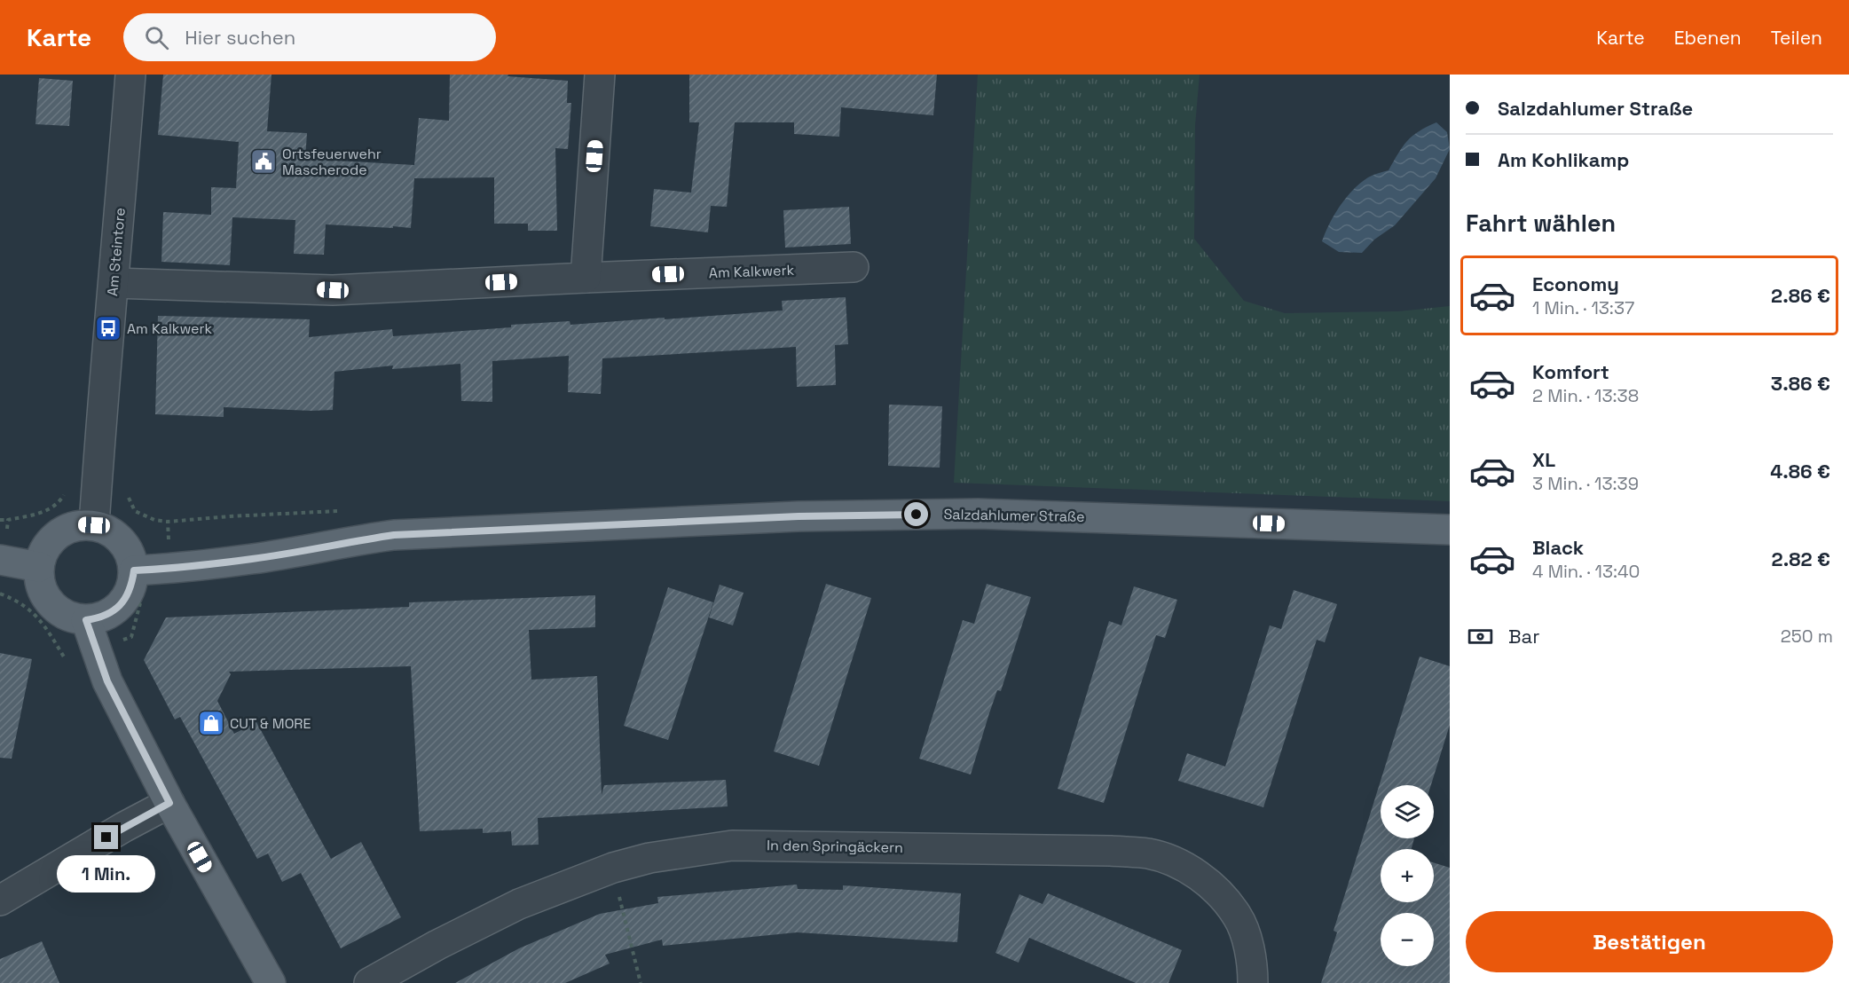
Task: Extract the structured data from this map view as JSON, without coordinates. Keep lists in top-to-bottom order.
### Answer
{
  "streets": {
    "main road": ["Salzdahlumer Straße"],
    "street": ["Am Steintore", "Am Kalkwerk", "In den Springäckern"]
  },
  "crossings": [
    ["Am Steintore", "Am Kalkwerk"],
    ["Am Steintore", "Salzdahlumer Straße"]
  ],
  "places": {
    "public building": ["Ortsfeuerwehr Mascherode"],
    "bus stop": ["Am Kalkwerk"],
    "shop": ["CUT & MORE"]
  },
  "page": {
    "header": "Karte",
    "search": "Hier suchen",
    "nav": ["Karte", "Ebenen", "Teilen"],
    "banner": ["Salzdahlumer Straße", "Am Kohlikamp"],
    "heading": "Fahrt wählen",
    "list": [
      {
        "name": "Economy",
        "note": "1 Min. · 13:37",
        "value": "2.86 €"
      },
      {
        "name": "Komfort",
        "note": "2 Min. · 13:38",
        "value": "3.86 €"
      },
      {
        "name": "XL",
        "note": "3 Min. · 13:39",
        "value": "4.86 €"
      },
      {
        "name": "Black",
        "note": "4 Min. · 13:40",
        "value": "2.82 €"
      }
    ],
    "pay": ["Bar", "250 m"],
    "map_buttons": ["+", "−"],
    "bubble": "1 Min.",
    "buttons": "Bestätigen"
  }
}
